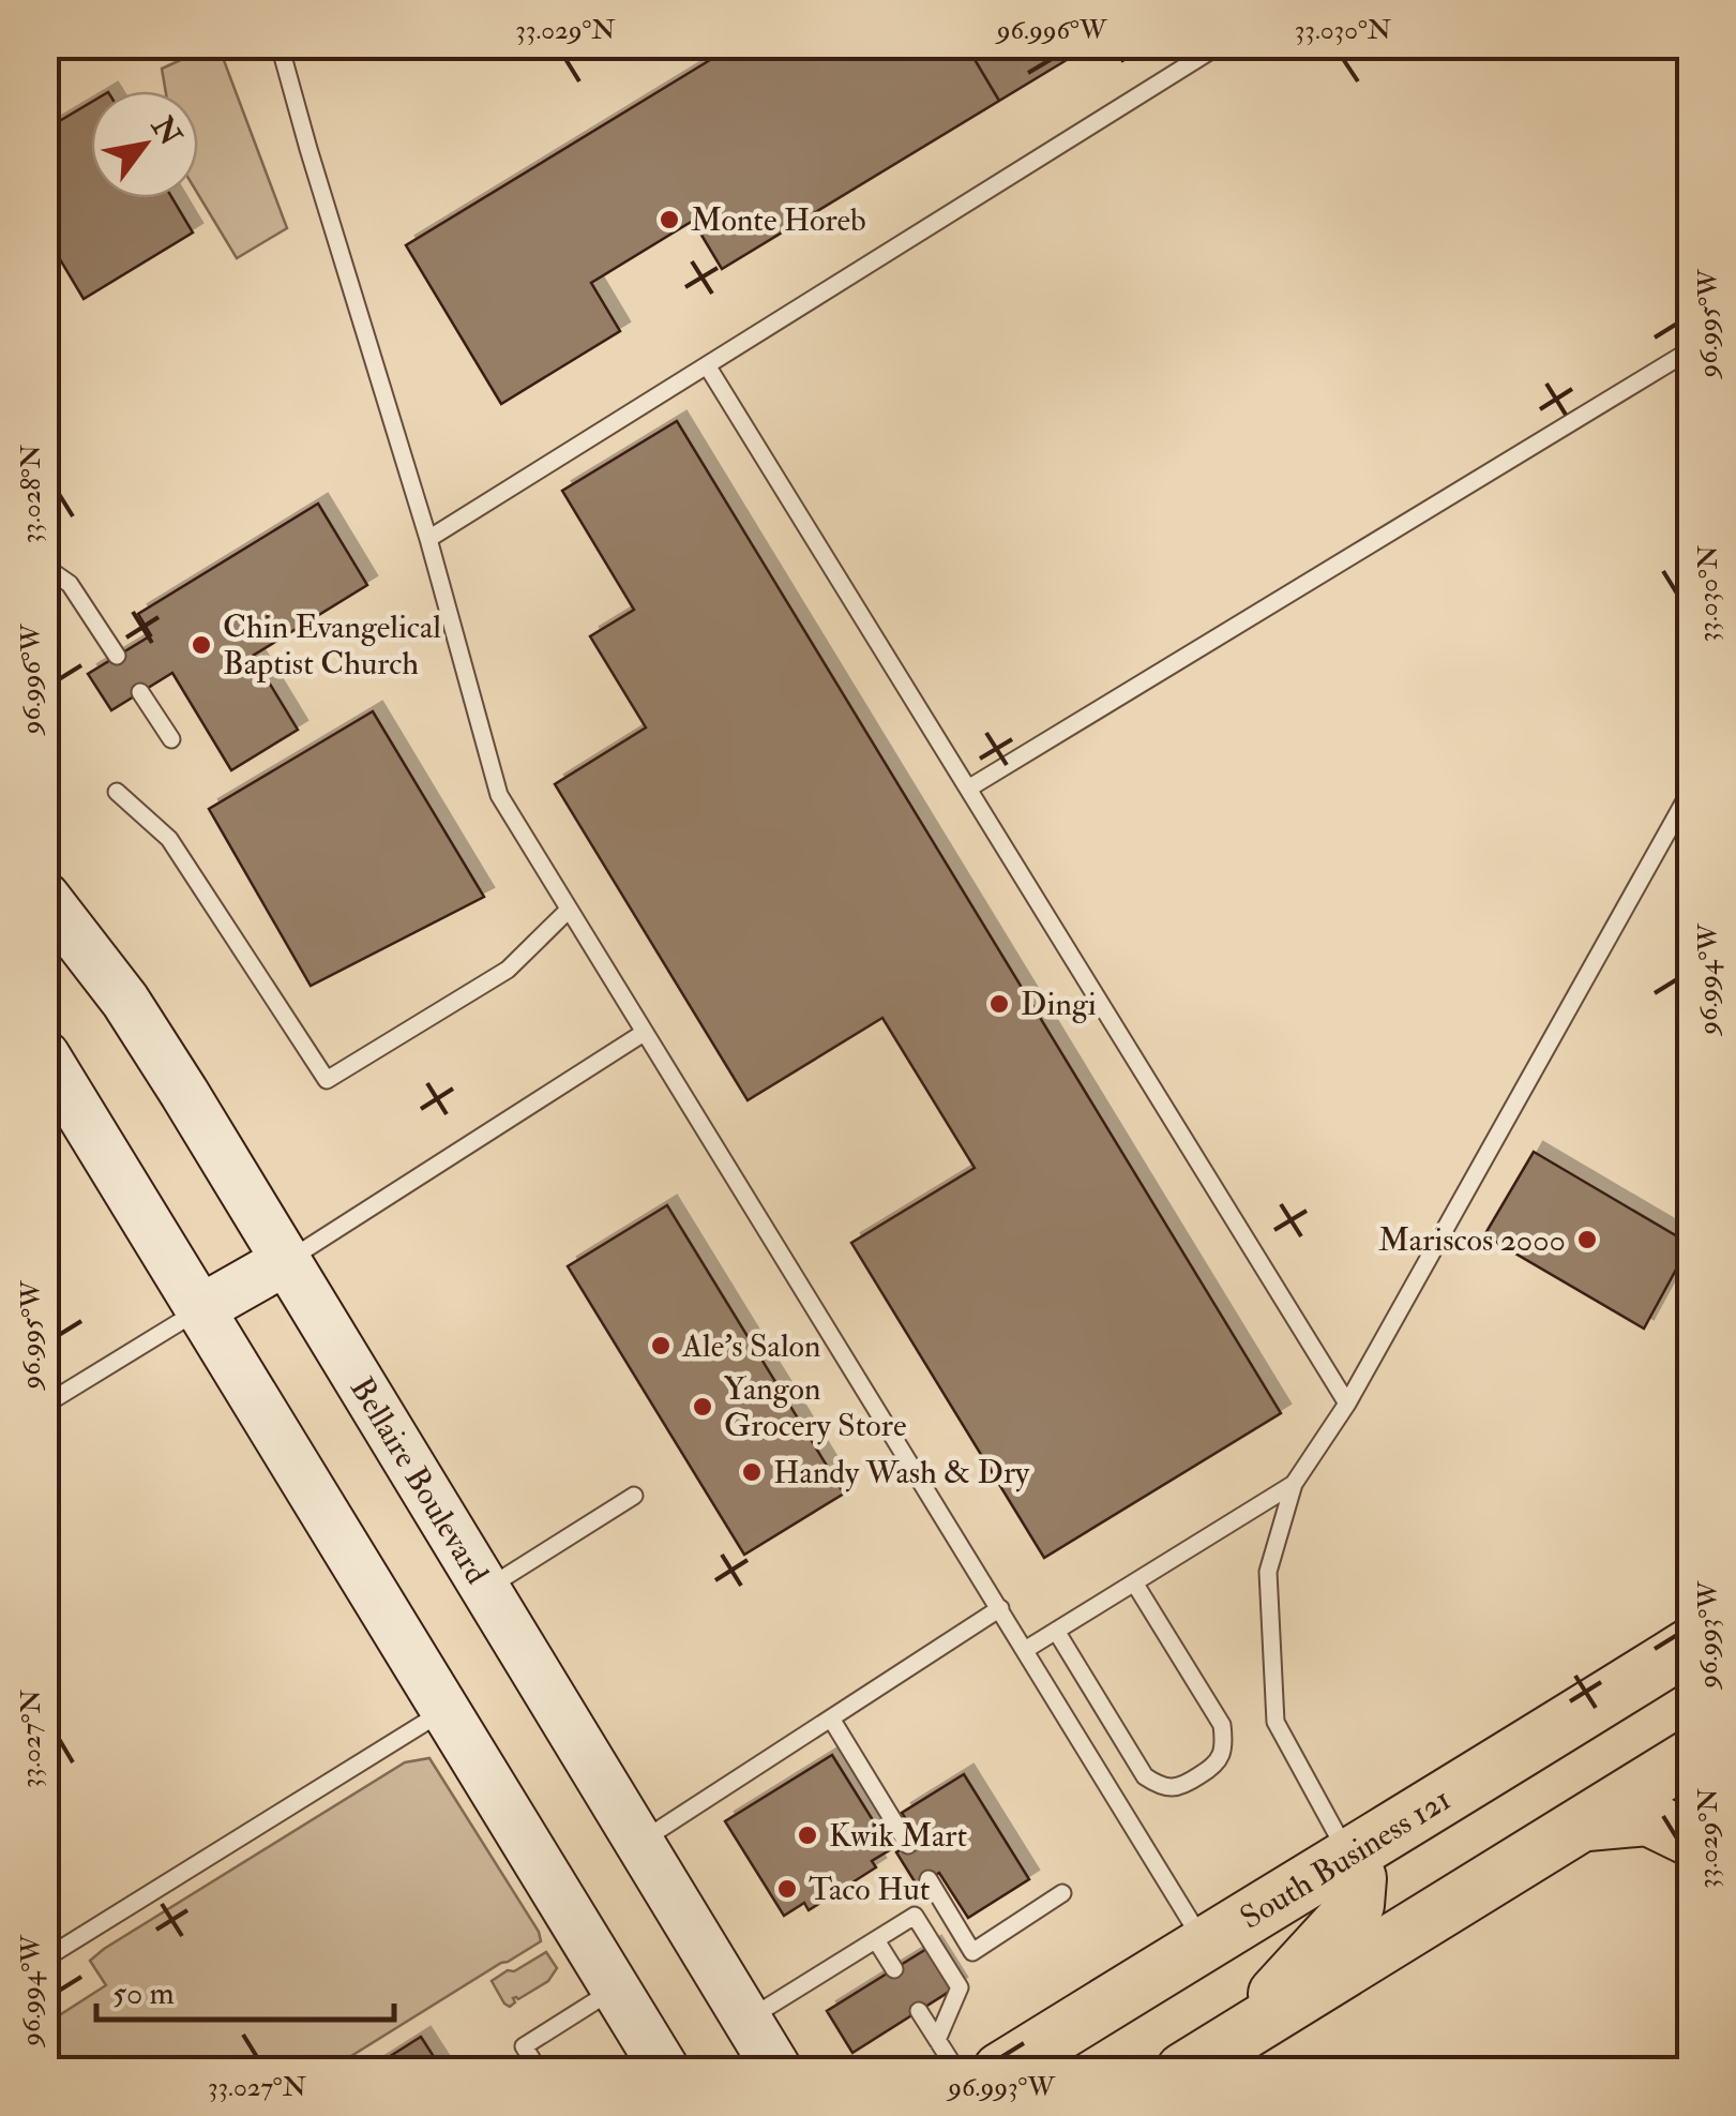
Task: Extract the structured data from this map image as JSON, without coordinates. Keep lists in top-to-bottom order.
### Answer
{
  "streets": {
    "main road": ["Bellaire Boulevard", "South Business 121"]
  },
  "places": [
    "Monte Horeb",
    "Chin Evangelical Baptist Church",
    "Dingi",
    "Mariscos 2000",
    "Ale's Salon",
    "Yangon Grocery Store",
    "Handy Wash & Dry",
    "Kwik Mart",
    "Taco Hut"
  ],
  "scale_bar": "50 m",
  "north": "top right",
  "coordinates": [
    "33.029°N",
    "96.996°W",
    "33.030°N",
    "96.995°W",
    "33.028°N",
    "96.994°W",
    "96.993°W",
    "33.027°N"
  ]
}
